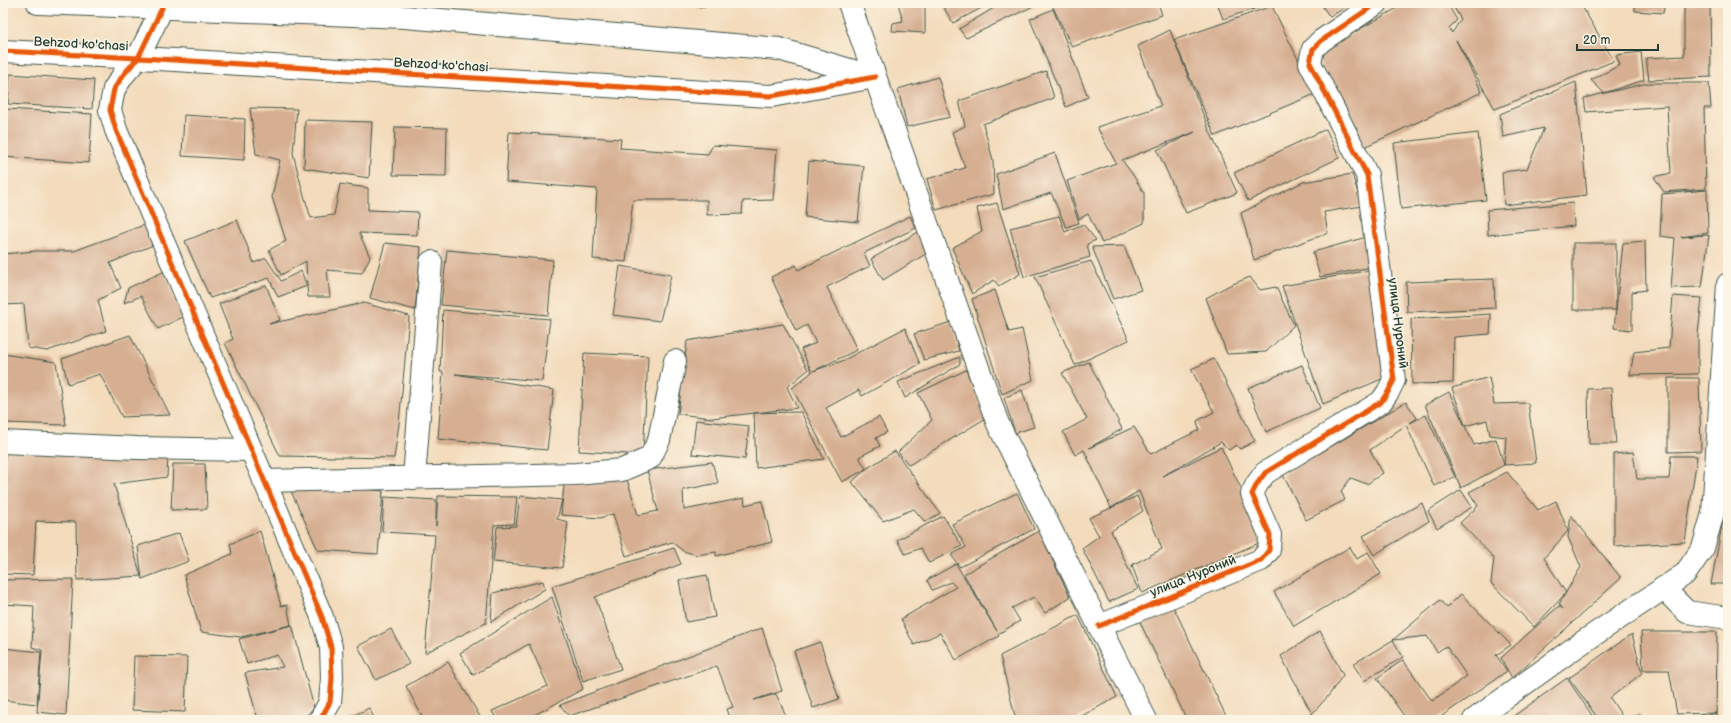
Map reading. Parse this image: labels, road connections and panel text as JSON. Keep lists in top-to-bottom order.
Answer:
{
  "streets": {
    "street": ["Behzod ko'chasi", "улица Нуроний"]
  },
  "scale_bar": "20 m"
}
